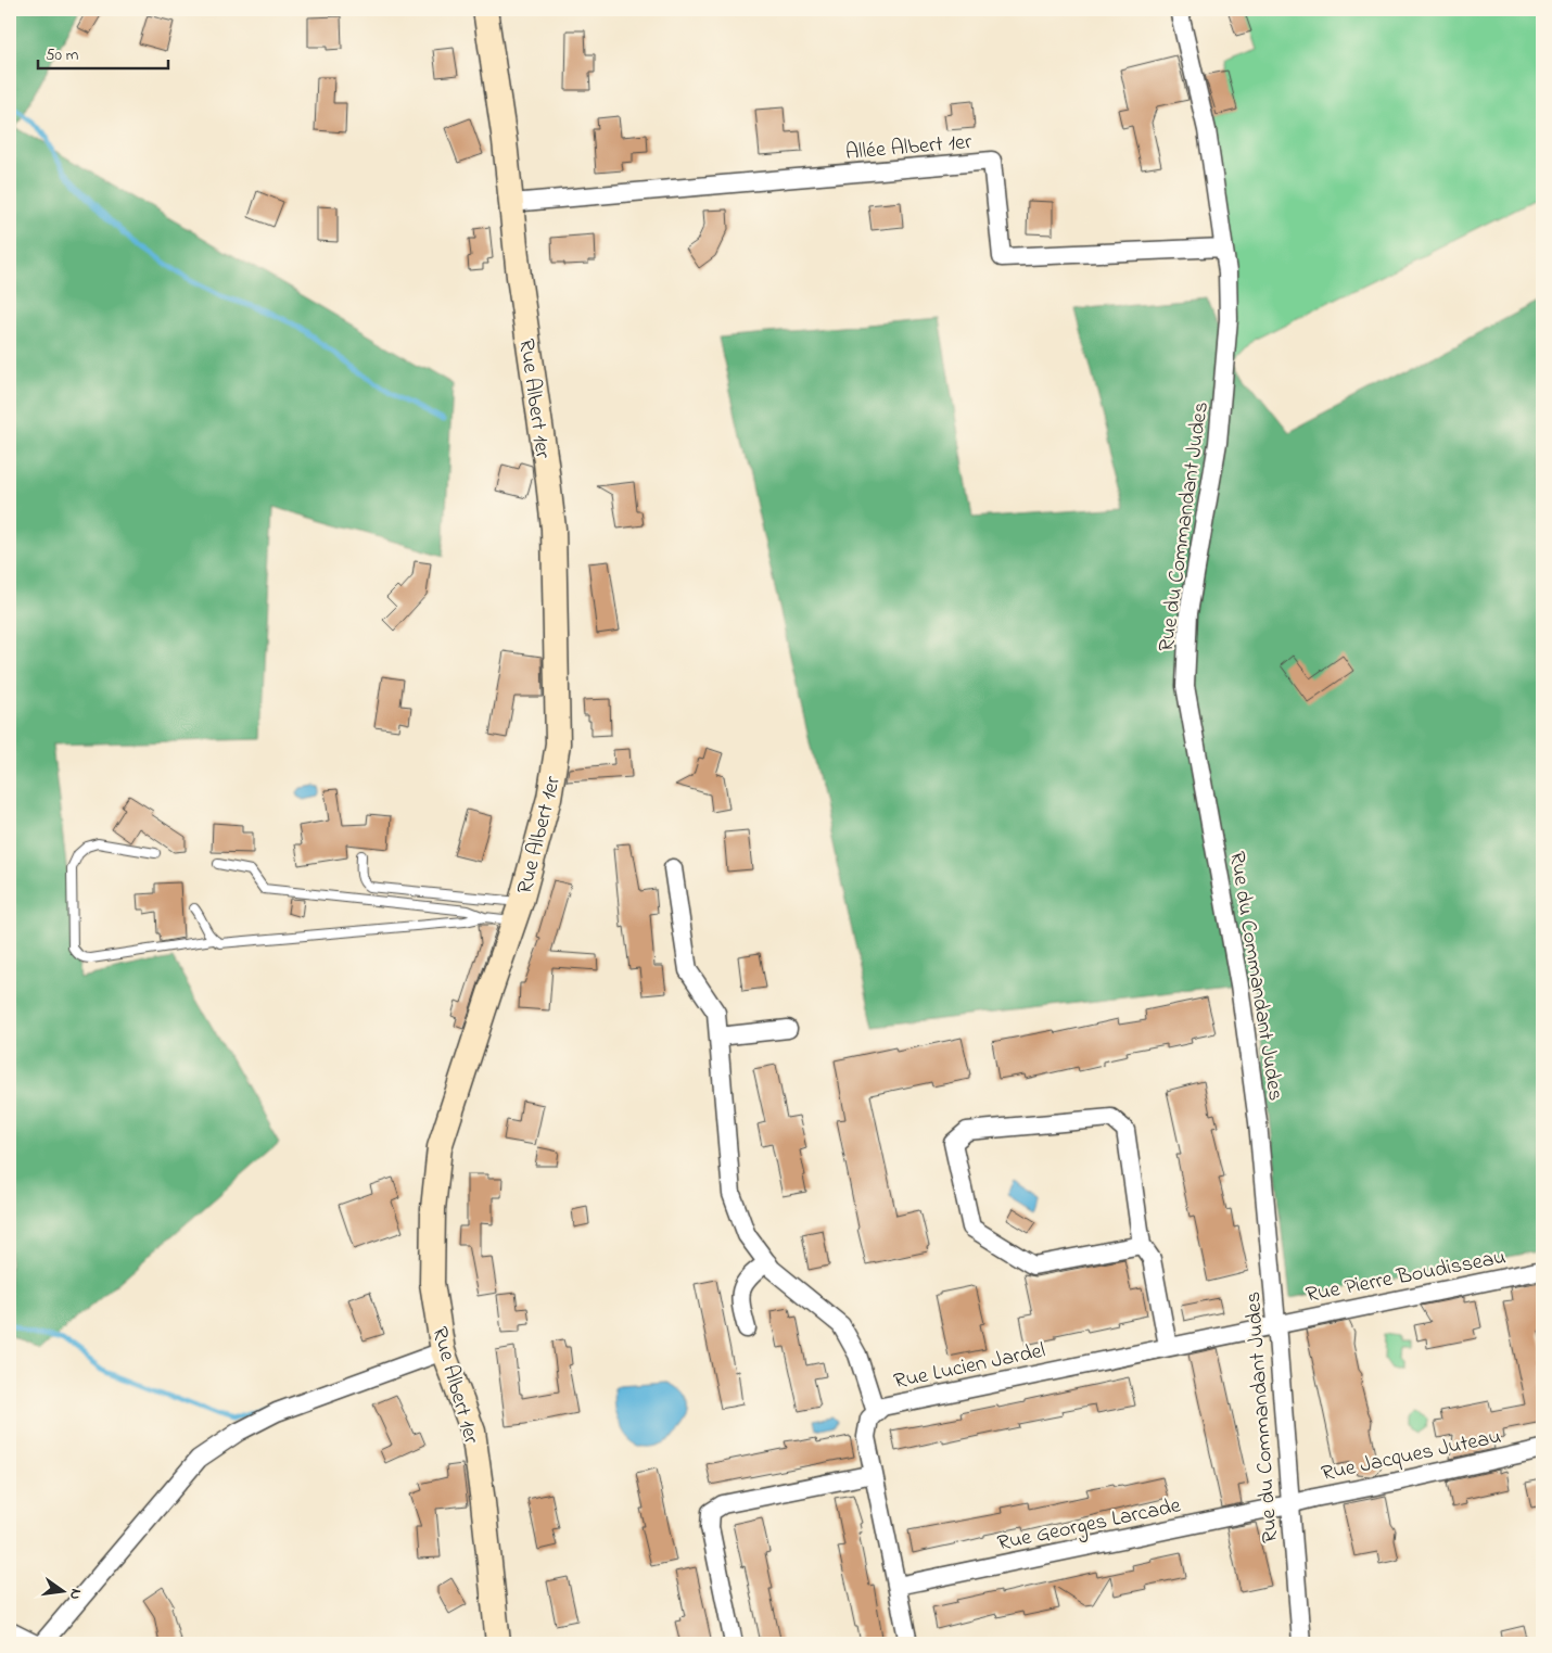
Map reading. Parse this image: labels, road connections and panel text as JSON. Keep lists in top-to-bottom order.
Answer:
{
  "streets": {
    "street": [
      "Allée Albert 1er",
      "Rue Albert 1er",
      "Rue du Commandant Judes",
      "Rue Pierre Boudisseau",
      "Rue Lucien Jardel",
      "Rue Jacques Juteau",
      "Rue Georges Larcade"
    ]
  },
  "crossings": [
    ["Allée Albert 1er", "Rue Albert 1er"],
    ["Allée Albert 1er", "Rue du Commandant Judes"],
    ["Rue du Commandant Judes", "Rue Pierre Boudisseau"],
    ["Rue du Commandant Judes", "Rue Lucien Jardel"],
    ["Rue du Commandant Judes", "Rue Jacques Juteau"],
    ["Rue du Commandant Judes", "Rue Georges Larcade"],
    ["Rue Pierre Boudisseau", "Rue Lucien Jardel"],
    ["Rue Lucien Jardel", "Rue Georges Larcade"],
    ["Rue Jacques Juteau", "Rue Georges Larcade"]
  ],
  "scale_bar": "50 m",
  "north": "right"
}
